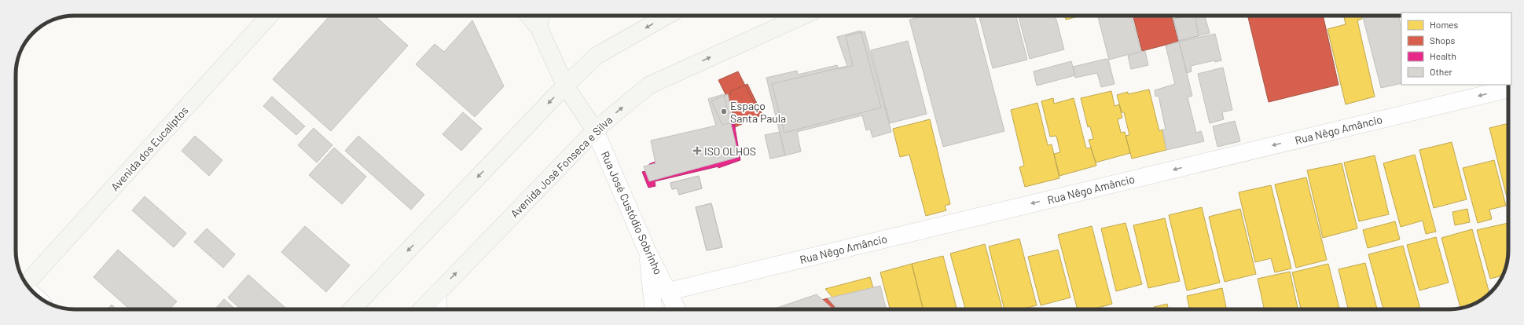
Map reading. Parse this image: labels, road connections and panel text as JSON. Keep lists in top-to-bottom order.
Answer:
{
  "streets": {
    "main road": ["Avenida dos Eucalíptos", "Avenida José Fonseca e Silva", "Rua José Custódio Sobrinho"],
    "street": ["Rua Nêgo Amâncio"]
  },
  "crossings": [
    ["Rua Nêgo Amâncio", "Rua José Custódio Sobrinho"],
    ["Avenida José Fonseca e Silva", "Rua José Custódio Sobrinho"]
  ],
  "one_way": ["Rua Nêgo Amâncio"],
  "places": {
    "other": ["Espaço Santa Paula"],
    "health": ["ISO OLHOS"]
  },
  "legend": [
    "Homes",
    "Shops",
    "Health",
    "Other"
  ]
}
